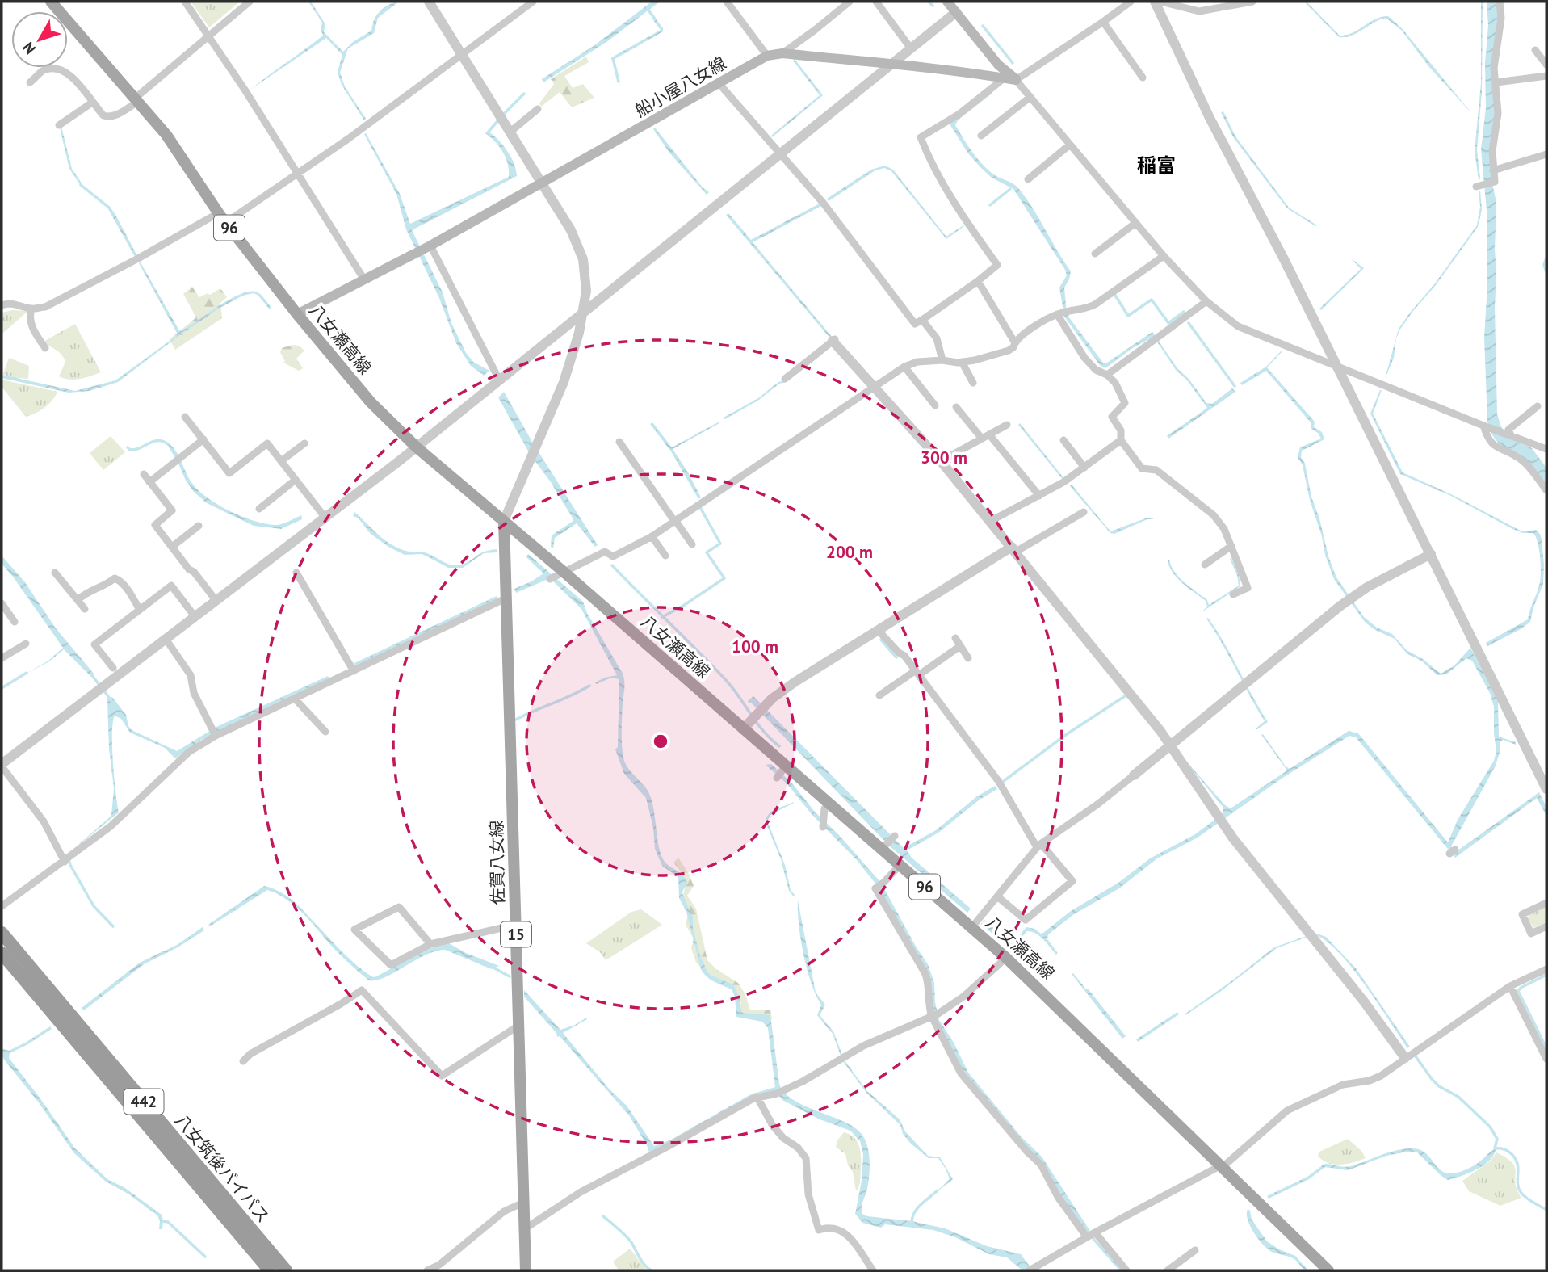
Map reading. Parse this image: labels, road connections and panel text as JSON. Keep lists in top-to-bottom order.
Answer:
{
  "streets": {
    "highway": ["442", "八女筑後バイパス"],
    "main road": [
      "船小屋八女線",
      "96",
      "八女瀬高線",
      "佐賀八女線",
      "15"
    ]
  },
  "crossings": [
    ["船小屋八女線", "八女瀬高線"],
    ["八女瀬高線", "佐賀八女線"]
  ],
  "districts": ["稲富"],
  "north": "bottom left",
  "rings": ["300 m", "200 m", "100 m"]
}
